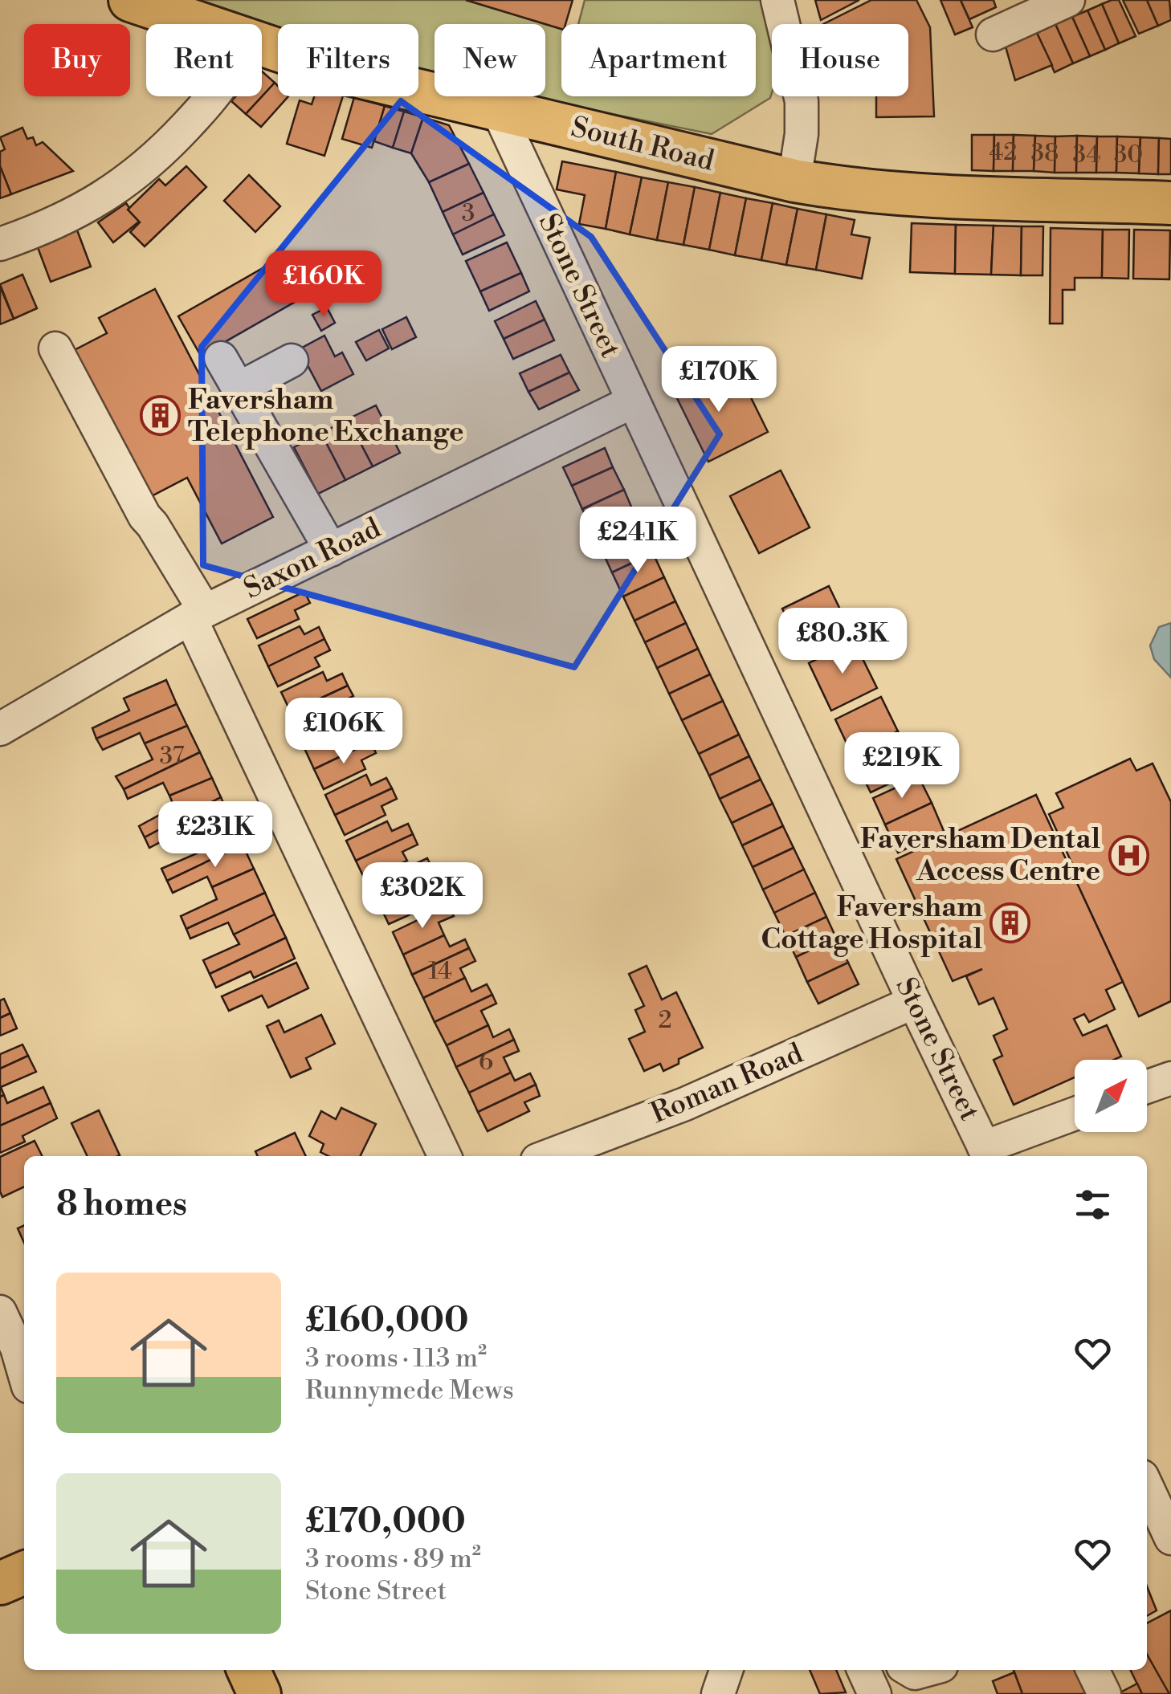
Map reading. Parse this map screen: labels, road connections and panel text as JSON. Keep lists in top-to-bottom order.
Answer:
{
  "streets": {
    "main road": ["South Road"],
    "street": ["Stone Street", "Saxon Road", "Roman Road"]
  },
  "crossings": [
    ["South Road", "Stone Street"],
    ["Stone Street", "Saxon Road"],
    ["Stone Street", "Roman Road"]
  ],
  "places": {
    "building": ["Faversham Telephone Exchange", "Faversham Cottage Hospital"],
    "hospital": ["Faversham Dental Access Centre"]
  },
  "house_numbers": [
    "42",
    "38",
    "34",
    "30",
    "3",
    "37",
    "14",
    "2",
    "6"
  ],
  "north": "top right",
  "page": {
    "chip": [
      "Buy",
      "Rent",
      "Filters",
      "New",
      "Apartment",
      "House"
    ],
    "price": [
      "£160K",
      "£170K",
      "£241K",
      "£80.3K",
      "£106K",
      "£219K",
      "£231K",
      "£302K"
    ],
    "heading": "8 homes",
    "list": [
      {
        "name": "£160,000",
        "note": "3 rooms · 113 m² · Runnymede Mews"
      },
      {
        "name": "£170,000",
        "note": "3 rooms · 89 m² · Stone Street"
      }
    ]
  }
}
